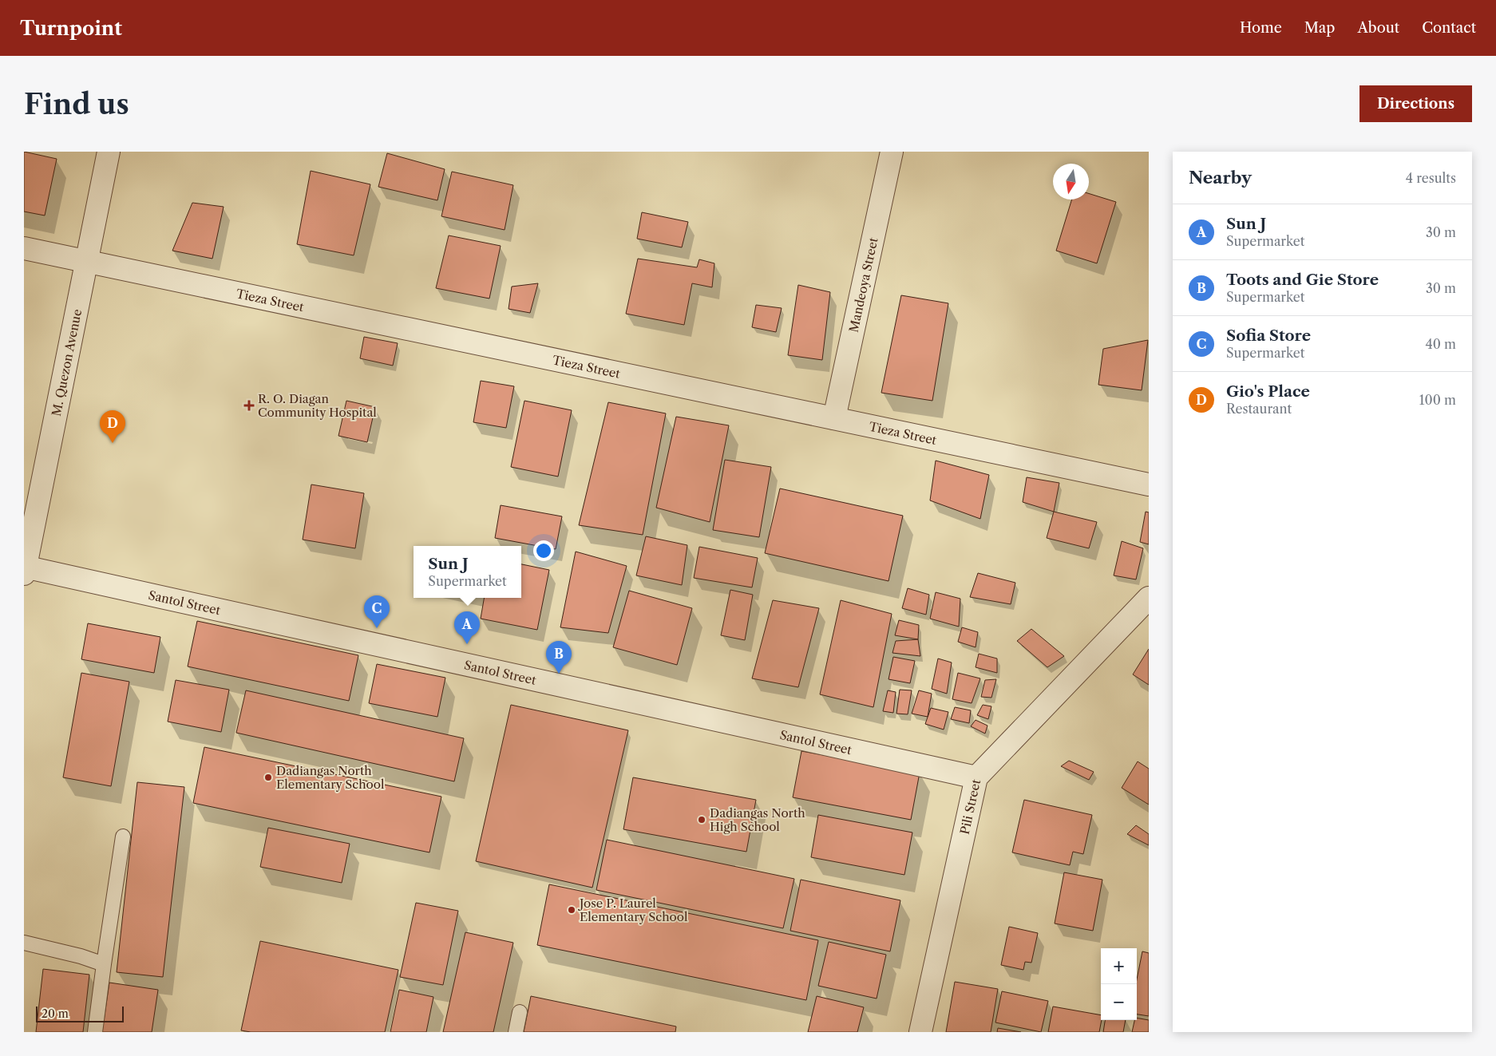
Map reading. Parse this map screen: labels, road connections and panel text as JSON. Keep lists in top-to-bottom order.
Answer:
{
  "streets": {
    "street": [
      "Mandeoya Street",
      "Tieza Street",
      "M. Quezon Avenue",
      "Santol Street",
      "Pili Street"
    ]
  },
  "crossings": [
    ["Mandeoya Street", "Tieza Street"],
    ["Tieza Street", "M. Quezon Avenue"],
    ["M. Quezon Avenue", "Santol Street"],
    ["Santol Street", "Pili Street"]
  ],
  "places": {
    "health": ["R. O. Diagan Community Hospital"],
    "other": ["Dadiangas North Elementary School", "Dadiangas North High School", "Jose P. Laurel Elementary School"]
  },
  "scale_bar": "20 m",
  "north": "bottom",
  "page": {
    "header": "Turnpoint",
    "nav": [
      "Home",
      "Map",
      "About",
      "Contact"
    ],
    "buttons": "Directions",
    "title": "Find us",
    "heading": ["Nearby", "4 results"],
    "list": [
      {
        "mark": "A",
        "name": "Sun J",
        "note": "Supermarket",
        "value": "30 m"
      },
      {
        "mark": "B",
        "name": "Toots and Gie Store",
        "note": "Supermarket",
        "value": "30 m"
      },
      {
        "mark": "C",
        "name": "Sofia Store",
        "note": "Supermarket",
        "value": "40 m"
      },
      {
        "mark": "D",
        "name": "Gio's Place",
        "note": "Restaurant",
        "value": "100 m"
      }
    ],
    "pins": [
      "D",
      "C",
      "A",
      "B"
    ],
    "popup": ["Sun J", "Supermarket"],
    "map_buttons": ["+", "−"],
    "scale": "20 m"
  }
}
